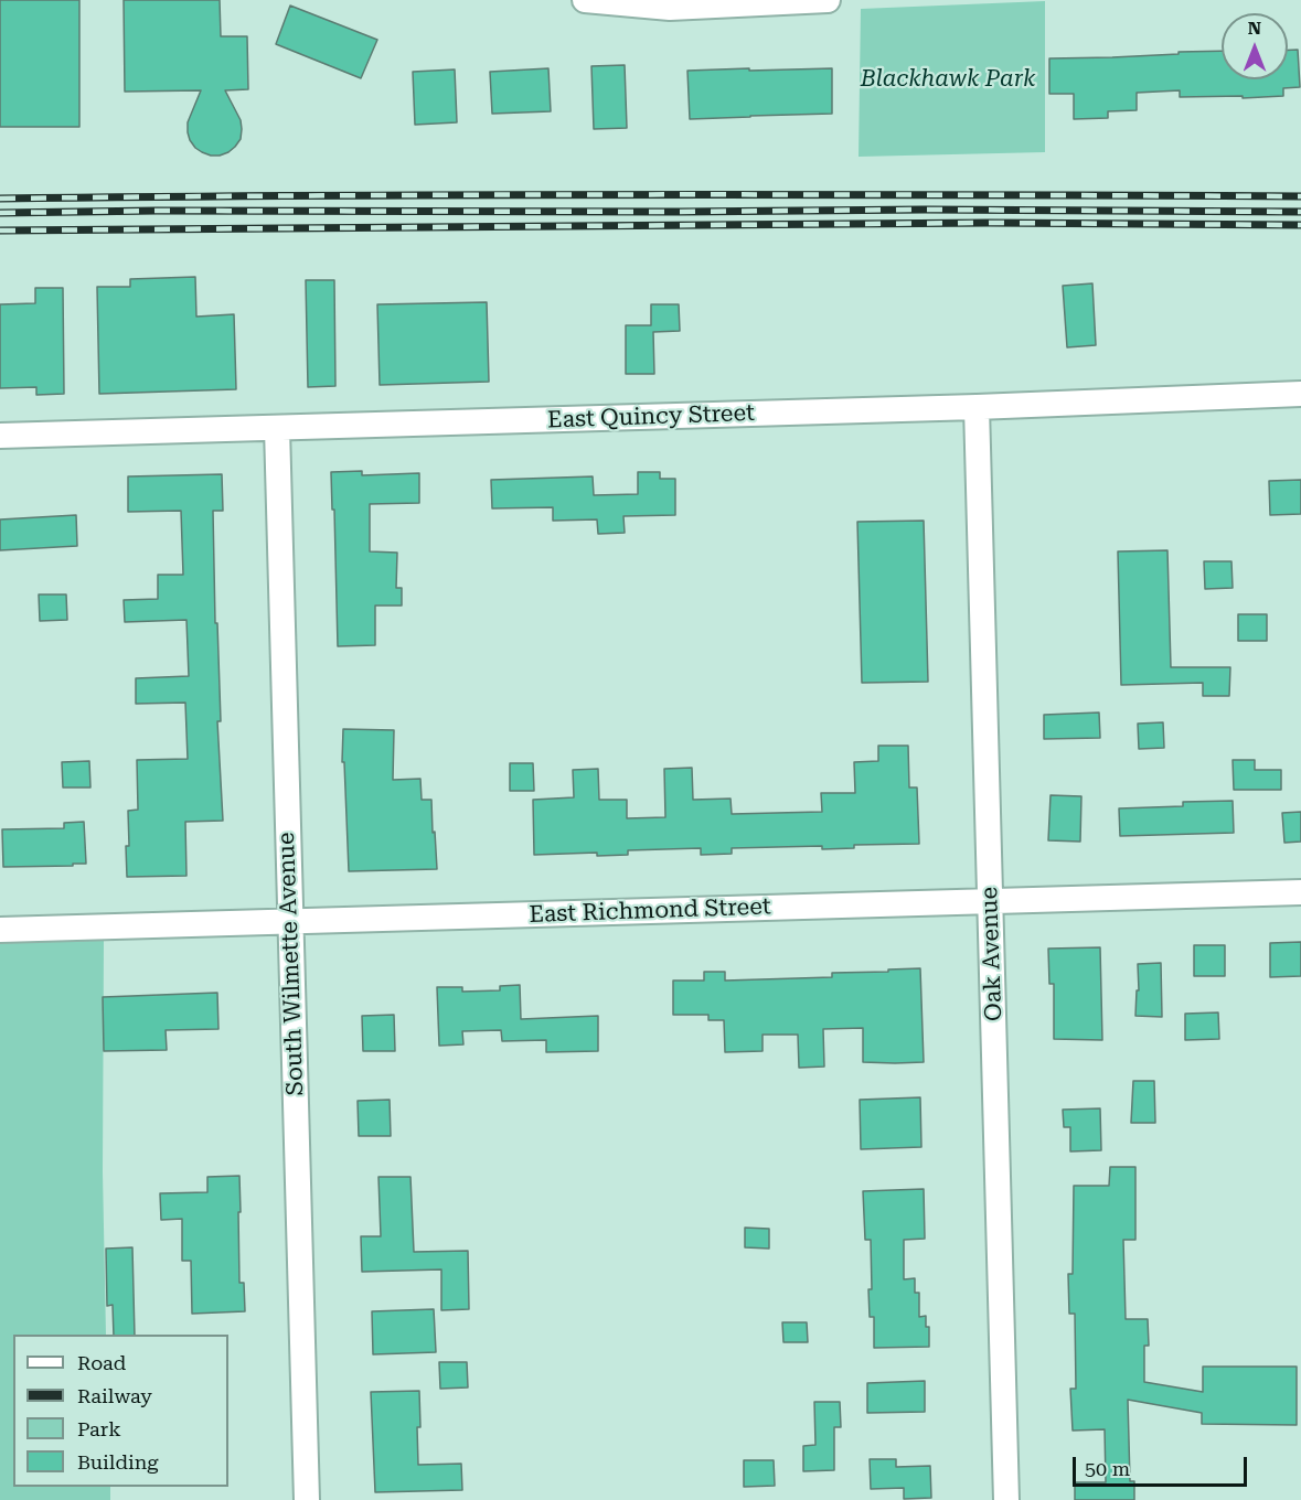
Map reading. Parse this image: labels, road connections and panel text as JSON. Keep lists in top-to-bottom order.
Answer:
{
  "streets": {
    "street": [
      "East Quincy Street",
      "East Richmond Street",
      "Oak Avenue",
      "South Wilmette Avenue"
    ]
  },
  "crossings": [
    ["East Quincy Street", "Oak Avenue"],
    ["East Quincy Street", "South Wilmette Avenue"],
    ["East Richmond Street", "Oak Avenue"],
    ["East Richmond Street", "South Wilmette Avenue"]
  ],
  "parks": ["Blackhawk Park"],
  "legend": [
    "Road",
    "Railway",
    "Park",
    "Building"
  ],
  "scale_bar": "50 m",
  "north": "top"
}
